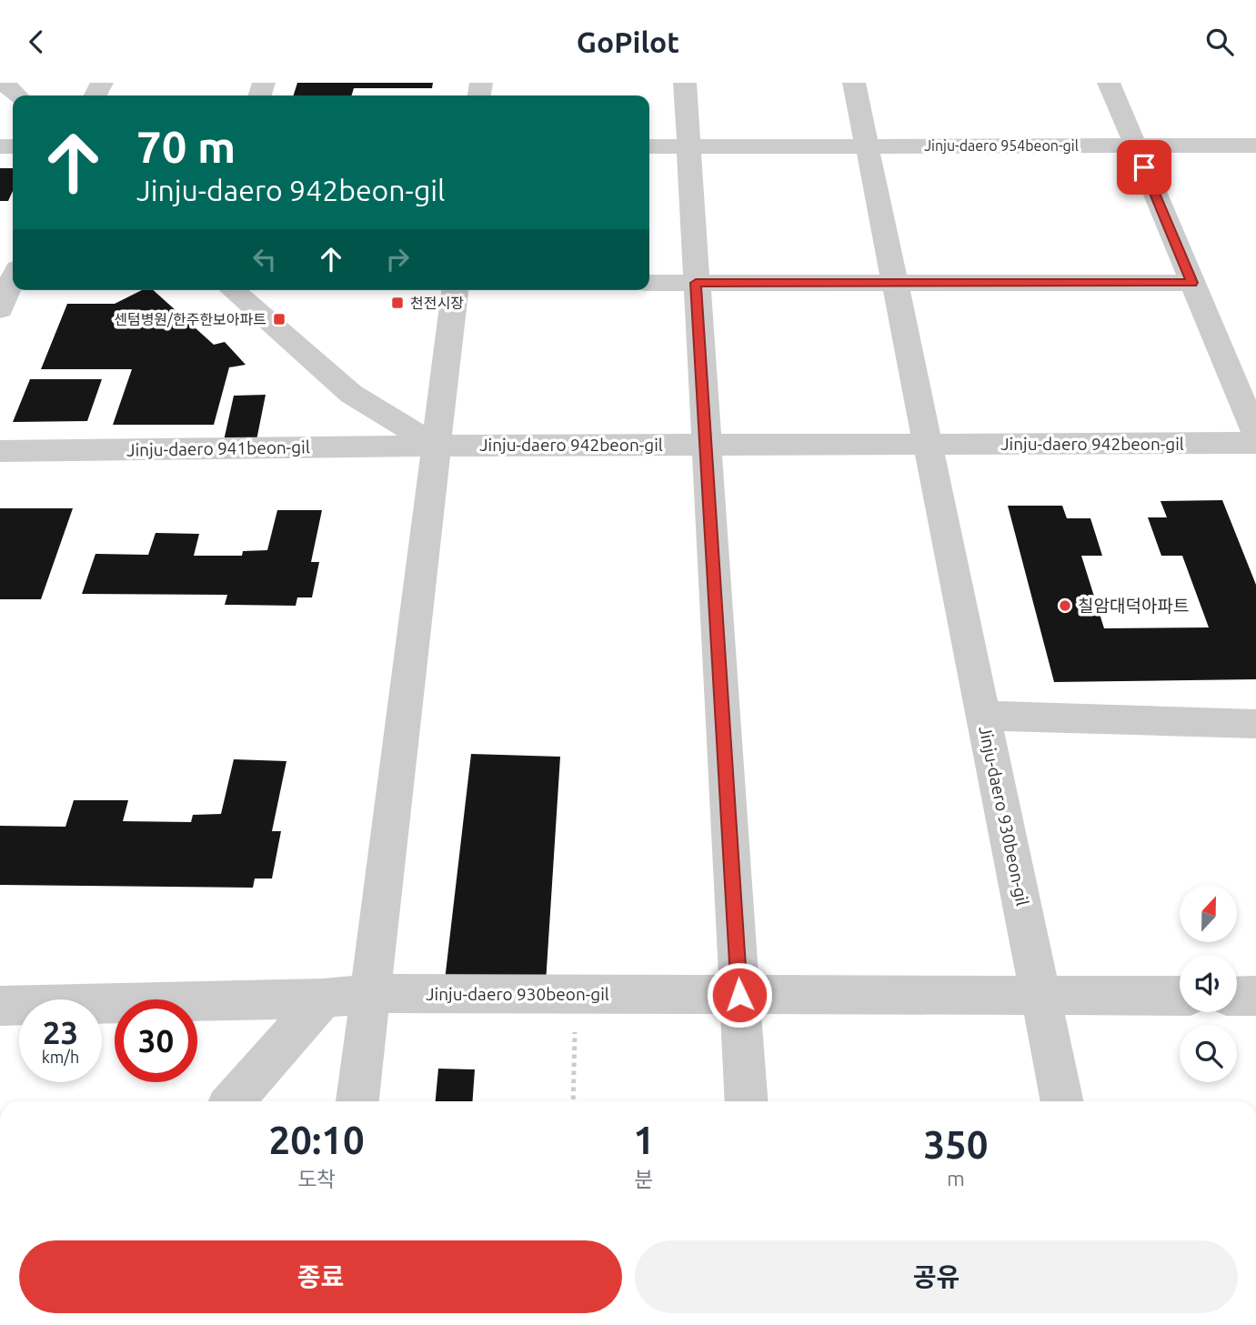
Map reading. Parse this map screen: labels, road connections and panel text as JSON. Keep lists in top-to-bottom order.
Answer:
{
  "streets": {
    "street": [
      "Jinju-daero 954beon-gil",
      "Jinju-daero 942beon-gil",
      "Jinju-daero 941beon-gil",
      "Jinju-daero 930beon-gil"
    ]
  },
  "crossings": [
    ["Jinju-daero 942beon-gil", "Jinju-daero 941beon-gil"]
  ],
  "places": {
    "transit": ["천전시장", "센텀병원/한주한보아파트"],
    "other": ["칠암대덕아파트"]
  },
  "north": "top",
  "page": {
    "header": "GoPilot",
    "turn": ["70 m", "Jinju-daero 942beon-gil"],
    "speed": "23 km/h",
    "limit": "30",
    "eta": [
      "20:10",
      "도착",
      "1",
      "분",
      "350",
      "m"
    ],
    "buttons": ["종료", "공유"]
  }
}
